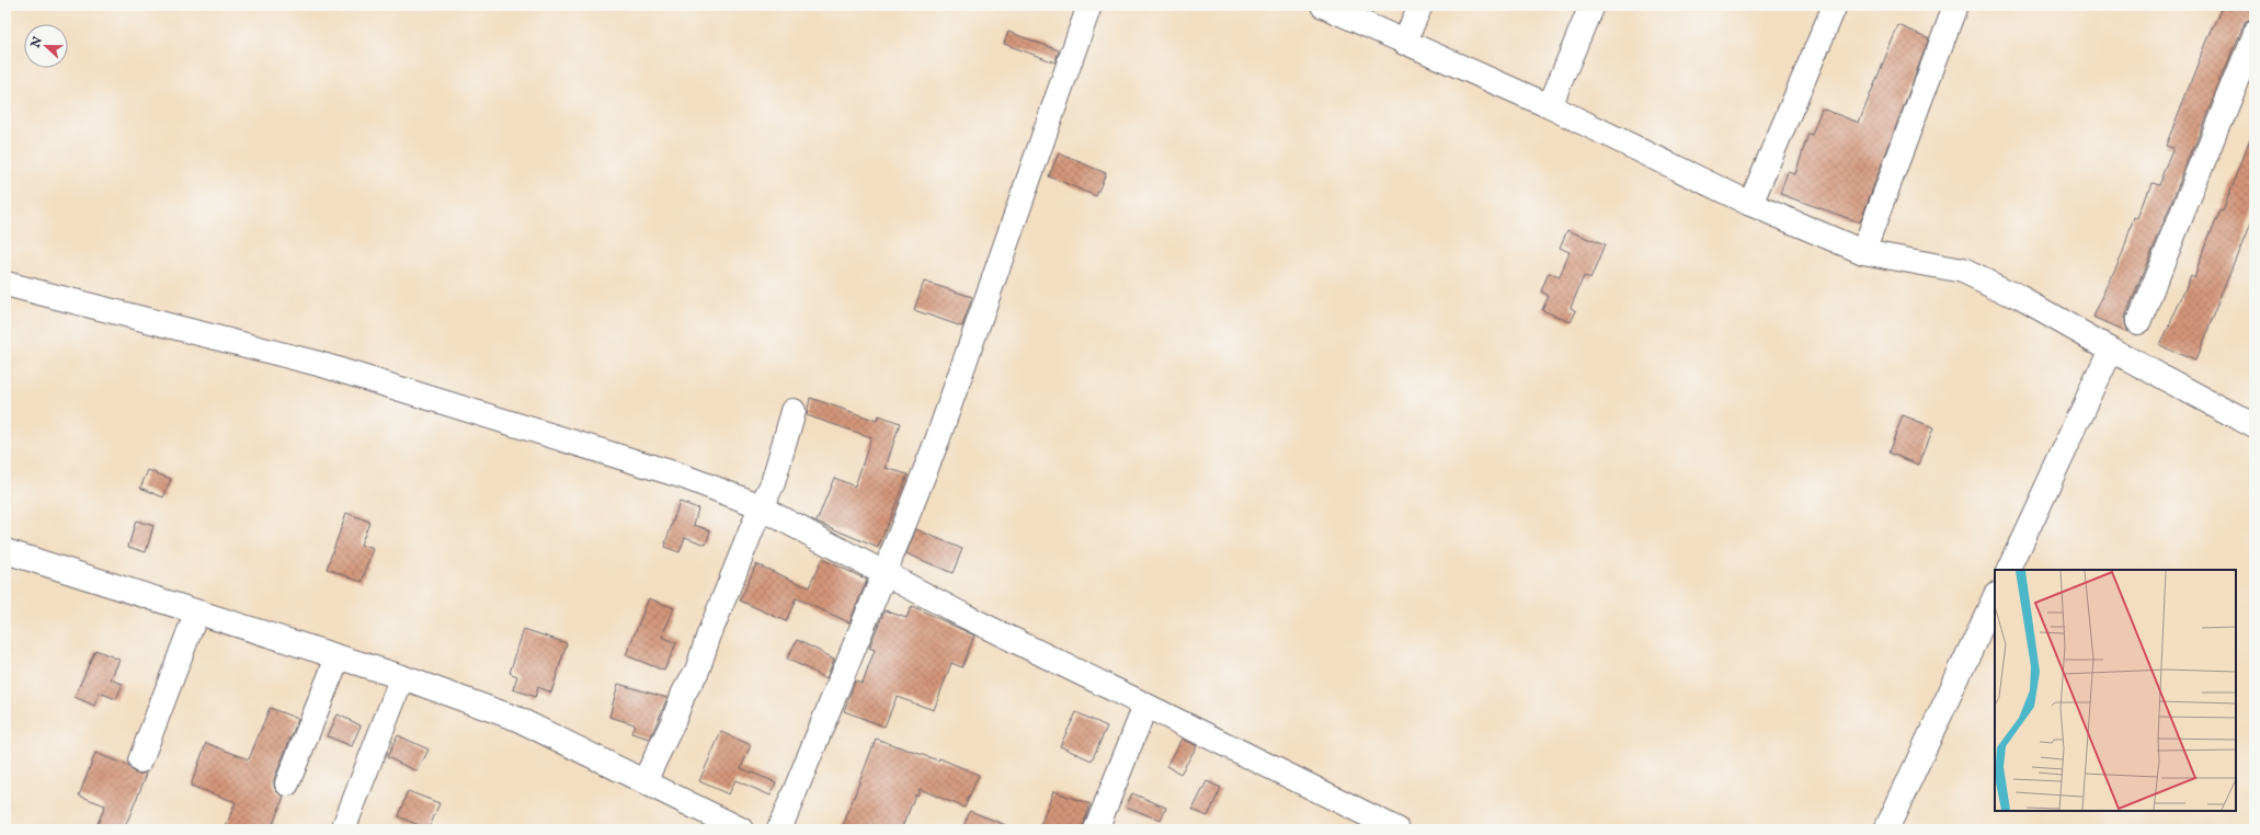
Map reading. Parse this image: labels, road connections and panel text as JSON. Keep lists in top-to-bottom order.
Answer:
{
  "north": "left"
}
